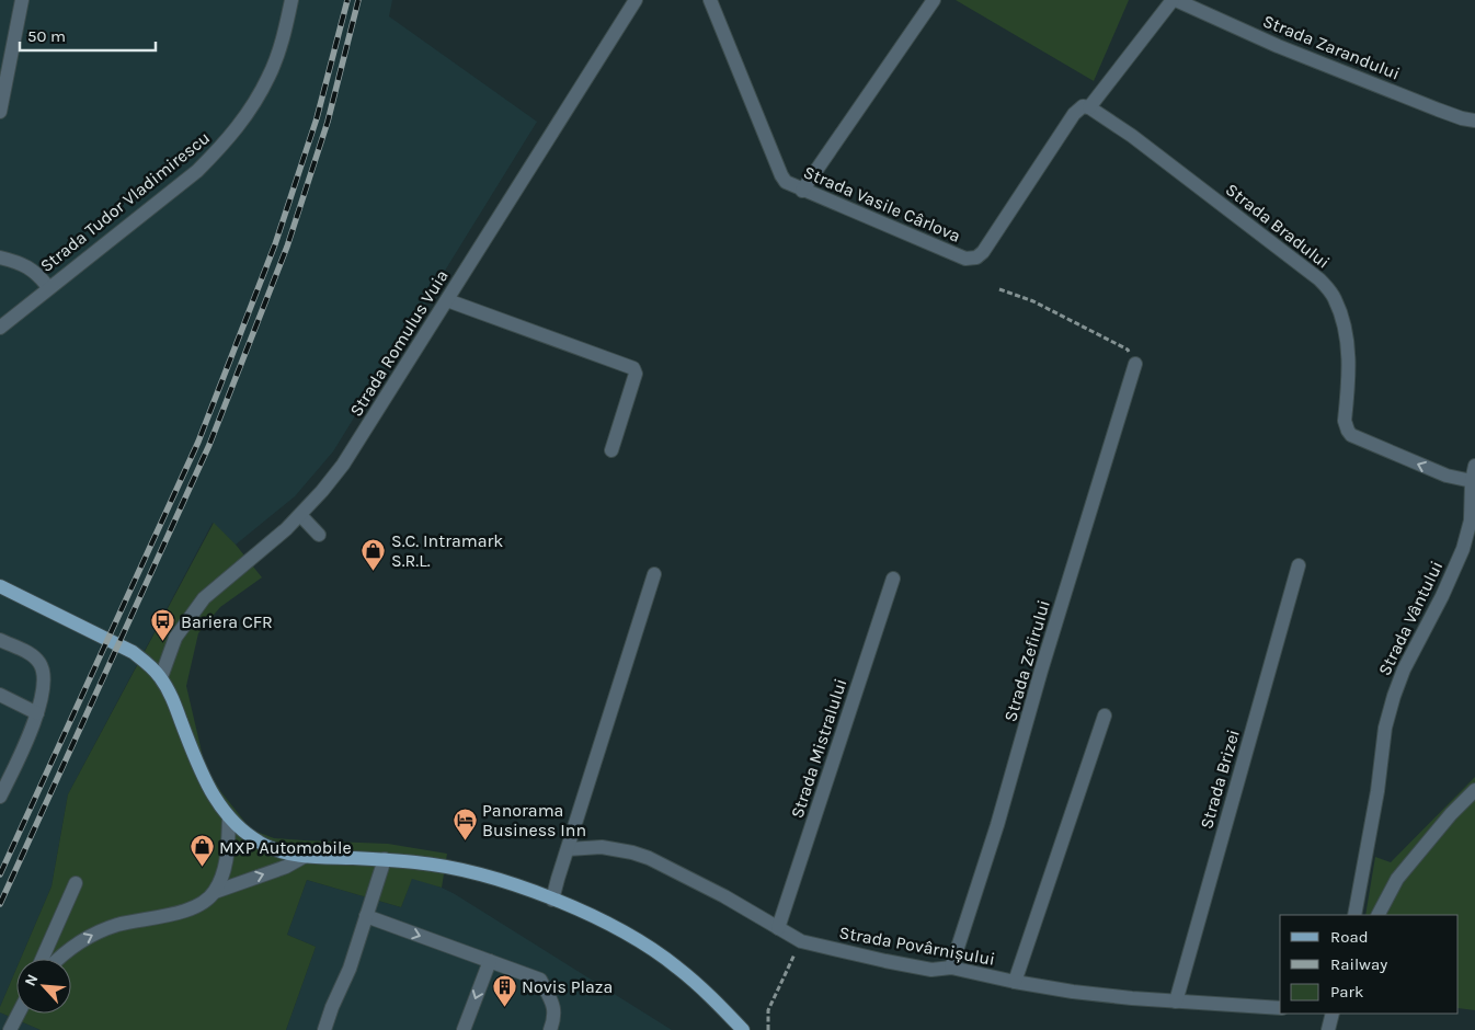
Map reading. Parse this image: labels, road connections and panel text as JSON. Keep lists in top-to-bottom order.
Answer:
{
  "streets": {
    "street": [
      "Strada Zarandului",
      "Strada Tudor Vladimirescu",
      "Strada Vasile Cârlova",
      "Strada Bradului",
      "Strada Romulus Vuia",
      "Strada Vântului",
      "Strada Zefirului",
      "Strada Mistralului",
      "Strada Brizei",
      "Strada Povârnișului"
    ]
  },
  "crossings": [
    ["Strada Zarandului", "Strada Vasile Cârlova"],
    ["Strada Zarandului", "Strada Bradului"],
    ["Strada Bradului", "Strada Vântului"],
    ["Strada Zefirului", "Strada Povârnișului"],
    ["Strada Mistralului", "Strada Povârnișului"],
    ["Strada Brizei", "Strada Povârnișului"]
  ],
  "one_way": ["Strada Bradului"],
  "places": {
    "shop": ["S.C. Intramark S.R.L.", "MXP Automobile"],
    "bus stop": ["Bariera CFR"],
    "hotel": ["Panorama Business Inn"],
    "building": ["Novis Plaza"]
  },
  "legend": ["Road", "Railway", "Park"],
  "scale_bar": "50 m",
  "north": "top left"
}
